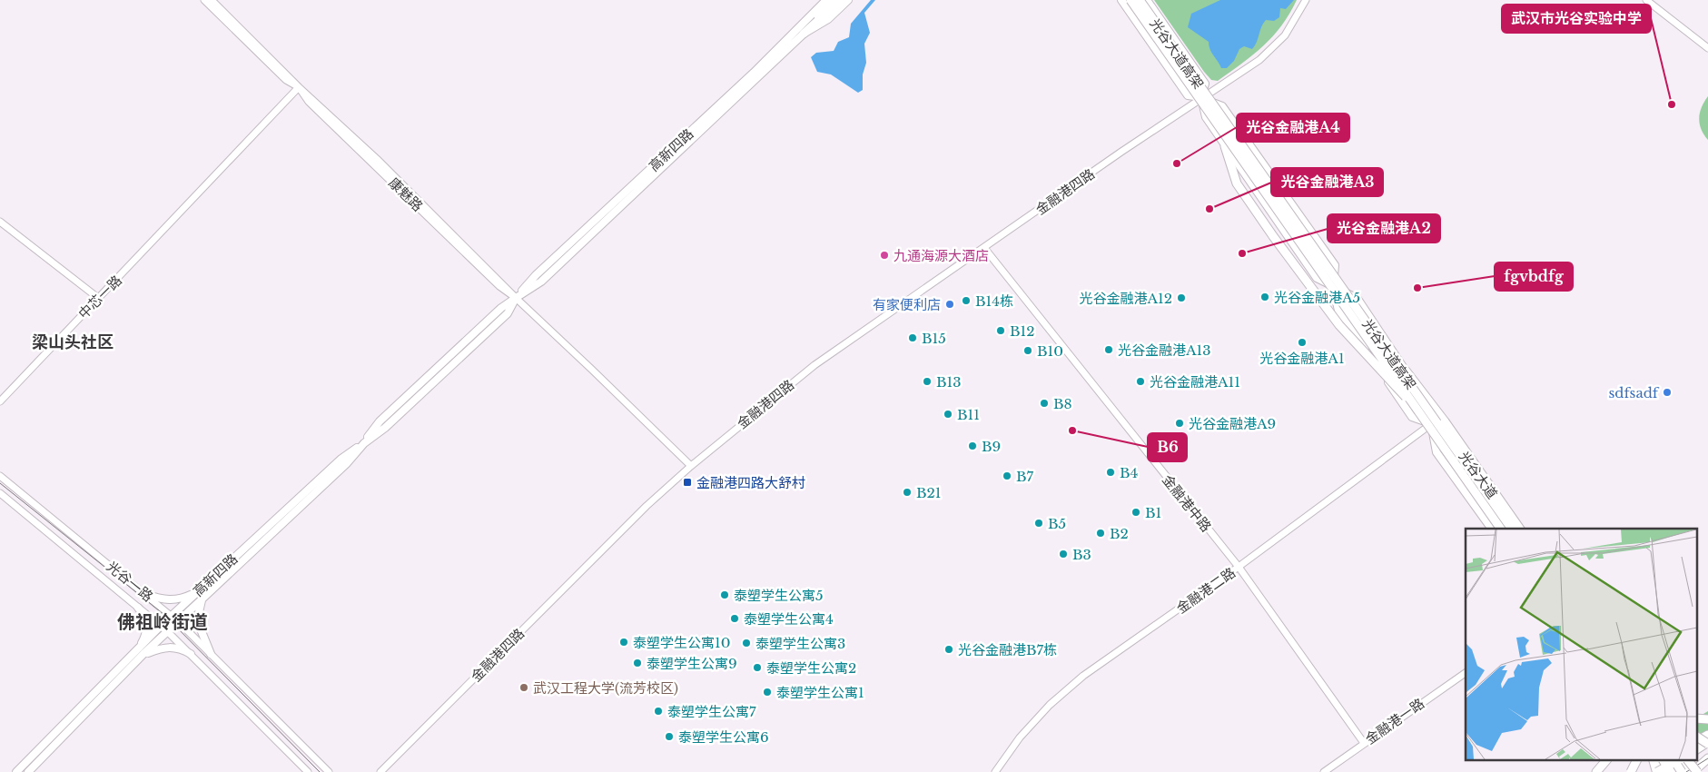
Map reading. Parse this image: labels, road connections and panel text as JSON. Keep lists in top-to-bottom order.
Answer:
{
  "streets": {
    "highway": ["光谷大道高架"],
    "main road": ["高新四路", "光谷大道"],
    "street": [
      "金融港四路",
      "康魅路",
      "中芯一路",
      "金融港中路",
      "光谷一路",
      "金融港二路",
      "金融港一路"
    ]
  },
  "crossings": [
    ["高新四路", "康魅路"],
    ["高新四路", "光谷一路"],
    ["金融港四路", "康魅路"],
    ["金融港四路", "光谷大道"],
    ["金融港四路", "金融港中路"],
    ["康魅路", "中芯一路"],
    ["光谷大道", "金融港二路"],
    ["金融港中路", "金融港二路"],
    ["金融港中路", "金融港一路"]
  ],
  "districts": ["梁山头社区", "佛祖岭街道"],
  "places": {
    "other": [
      "武汉市光谷实验中学",
      "光谷金融港A4",
      "光谷金融港A3",
      "光谷金融港A2",
      "九通海源大酒店",
      "fgvbdfg",
      "光谷金融港A5",
      "光谷金融港A12",
      "B14栋",
      "有家便利店",
      "B12",
      "B15",
      "光谷金融港A1",
      "光谷金融港A13",
      "B10",
      "B13",
      "光谷金融港A11",
      "sdfsadf",
      "B8",
      "B11",
      "光谷金融港A9",
      "B6",
      "B9",
      "B4",
      "B7",
      "B21",
      "B1",
      "B5",
      "B2",
      "B3",
      "泰塑学生公寓5",
      "泰塑学生公寓4",
      "泰塑学生公寓10",
      "泰塑学生公寓3",
      "光谷金融港B7栋",
      "泰塑学生公寓9",
      "泰塑学生公寓2",
      "武汉工程大学(流芳校区)",
      "泰塑学生公寓1",
      "泰塑学生公寓7",
      "泰塑学生公寓6"
    ],
    "transit": ["金融港四路大舒村"]
  }
}
